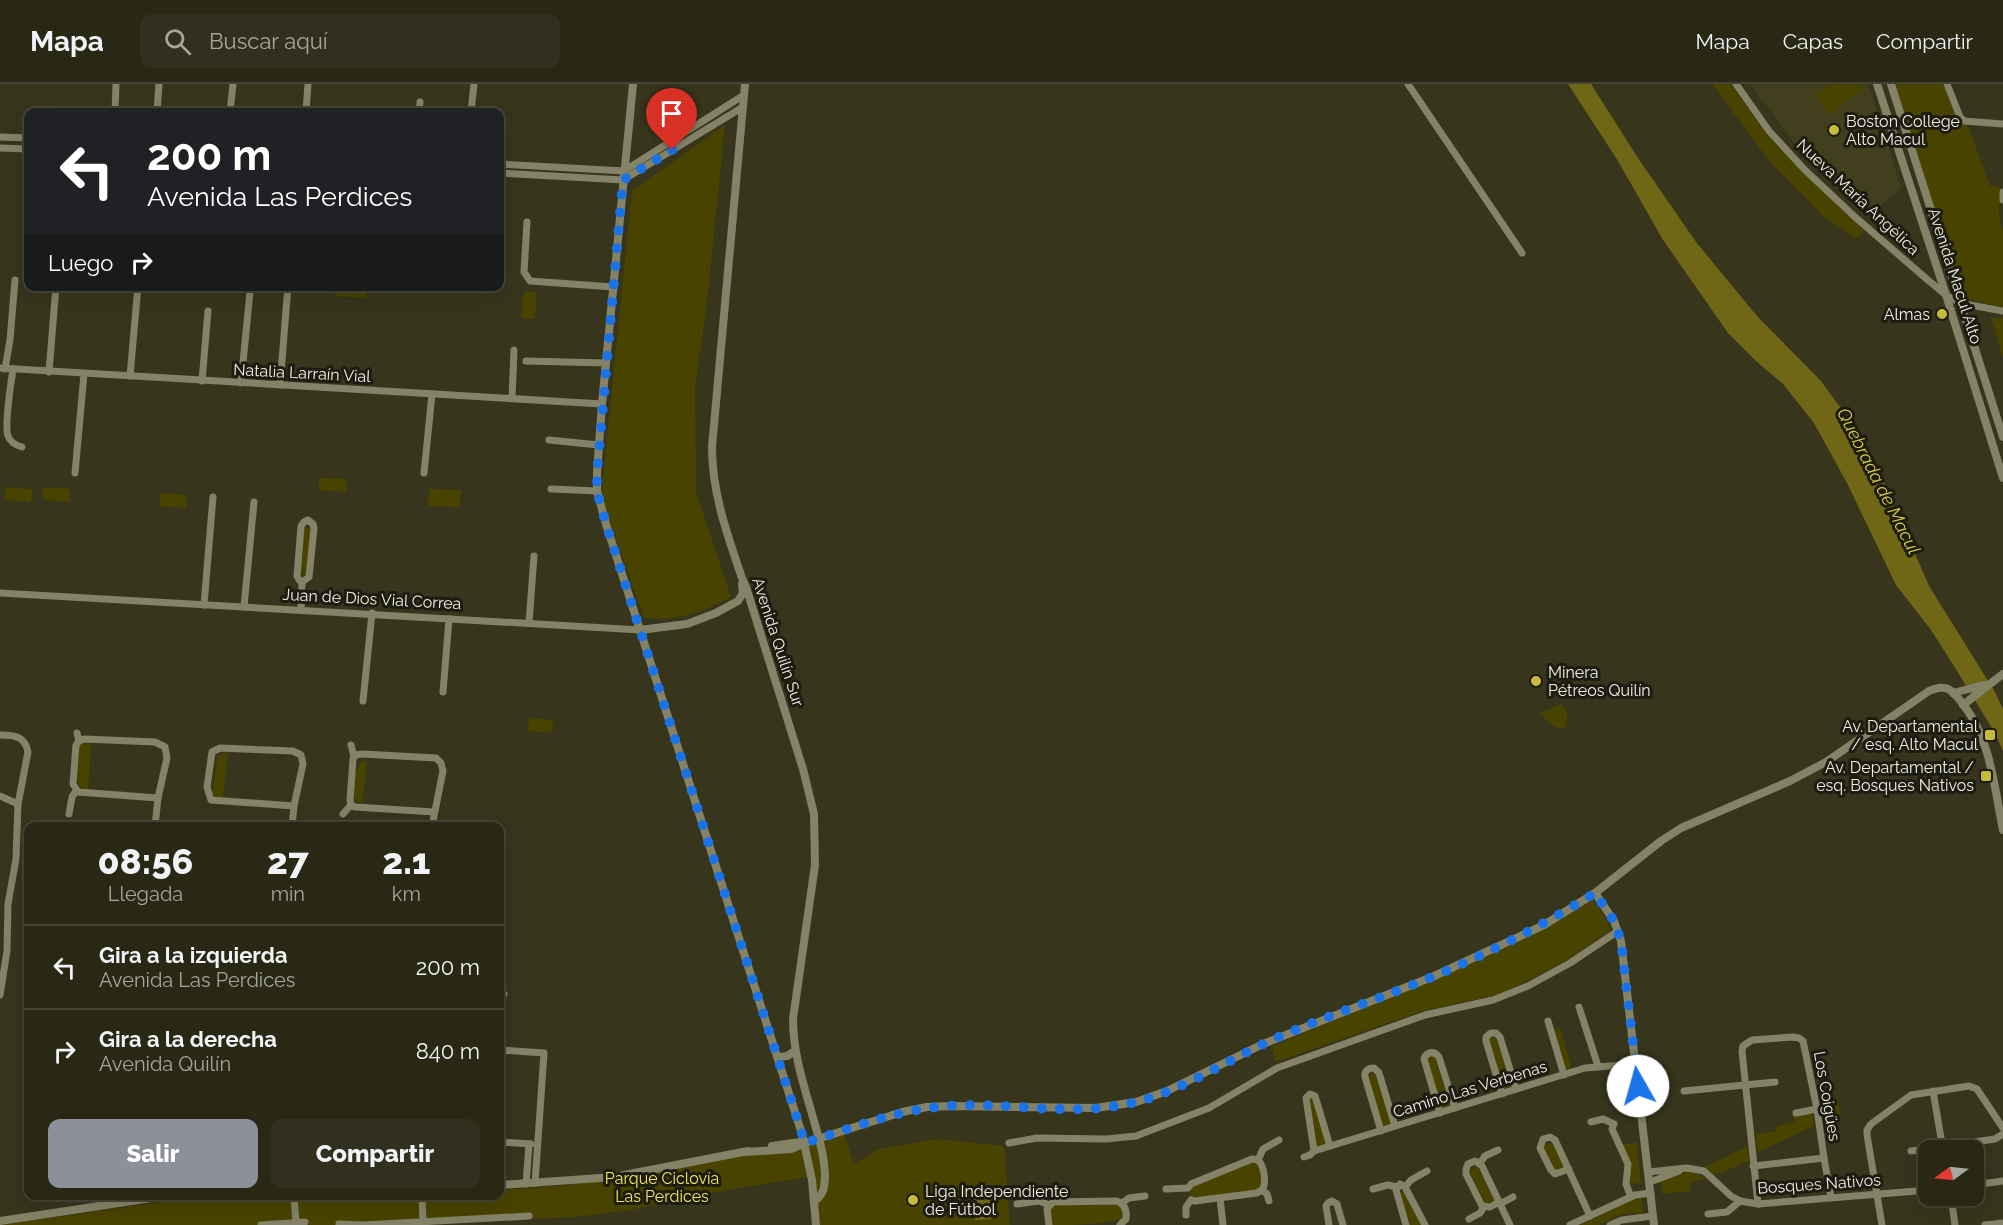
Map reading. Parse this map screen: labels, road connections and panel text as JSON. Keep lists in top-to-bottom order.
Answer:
{
  "streets": {
    "street": [
      "Nueva María Angélica",
      "Avenida Macul Alto",
      "Natalia Larraín Vial",
      "Juan de Dios Vial Correa",
      "Avenida Quilín Sur",
      "Camino Las Verbenas",
      "Los Coigües",
      "Bosques Nativos"
    ]
  },
  "crossings": [
    ["Nueva María Angélica", "Avenida Macul Alto"],
    ["Los Coigües", "Bosques Nativos"]
  ],
  "water": ["Quebrada de Macul"],
  "parks": ["Parque Ciclovía Las Perdices"],
  "places": {
    "other": [
      "Boston College Alto Macul",
      "Almas",
      "Minera Pétreos Quilín",
      "Liga Independiente de Fútbol"
    ],
    "transit": ["Av. Departamental / esq. Alto Macul", "Av. Departamental / esq. Bosques Nativos"]
  },
  "north": "left",
  "page": {
    "header": "Mapa",
    "search": "Buscar aquí",
    "nav": ["Mapa", "Capas", "Compartir"],
    "turn": ["200 m", "Avenida Las Perdices"],
    "then": "Luego",
    "eta": [
      "08:56",
      "Llegada",
      "27",
      "min",
      "2.1",
      "km"
    ],
    "list": [
      {
        "name": "Gira a la izquierda",
        "note": "Avenida Las Perdices",
        "value": "200 m"
      },
      {
        "name": "Gira a la derecha",
        "note": "Avenida Quilín",
        "value": "840 m"
      }
    ],
    "buttons": ["Salir", "Compartir"]
  }
}
